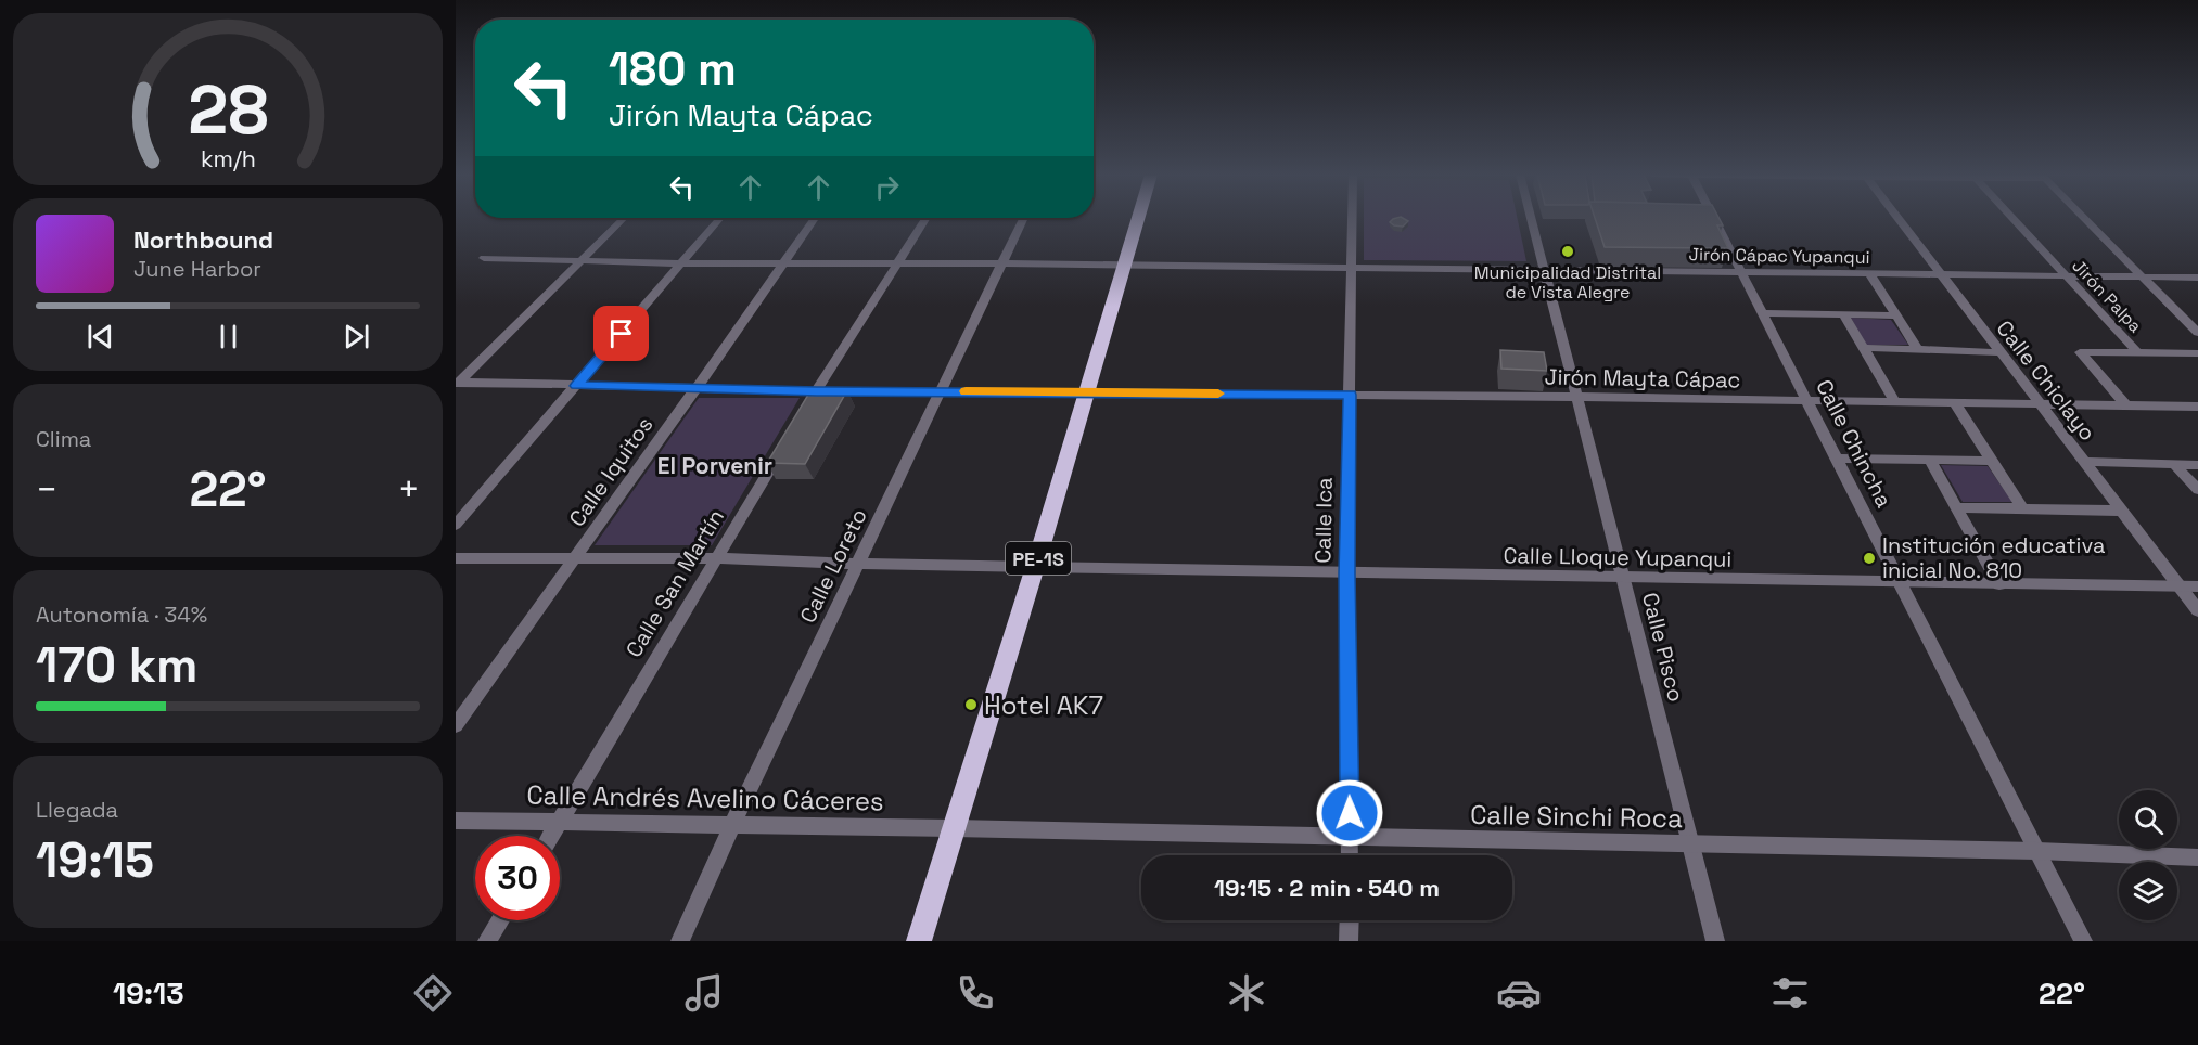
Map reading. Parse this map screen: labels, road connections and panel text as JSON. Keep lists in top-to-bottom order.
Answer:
{
  "streets": {
    "highway": ["PE-1S"],
    "street": [
      "Jirón Cápac Yupanqui",
      "Jirón Palpa",
      "Jirón Mayta Cápac",
      "Calle Chiclayo",
      "Calle Chincha",
      "Calle Iquitos",
      "Calle Ica",
      "Calle Lloque Yupanqui",
      "Calle Loreto",
      "Calle San Martín",
      "Calle Pisco",
      "Calle Andrés Avelino Cáceres",
      "Calle Sinchi Roca"
    ]
  },
  "crossings": [
    ["Jirón Cápac Yupanqui", "Jirón Palpa"],
    ["Jirón Cápac Yupanqui", "Calle Chiclayo"],
    ["Jirón Cápac Yupanqui", "Calle Chincha"],
    ["Jirón Cápac Yupanqui", "Calle Iquitos"],
    ["Jirón Cápac Yupanqui", "Calle Ica"],
    ["Jirón Cápac Yupanqui", "PE-1S"],
    ["Jirón Cápac Yupanqui", "Calle Loreto"],
    ["Jirón Cápac Yupanqui", "Calle Pisco"],
    ["Jirón Mayta Cápac", "Calle Chiclayo"],
    ["Jirón Mayta Cápac", "Calle Chincha"],
    ["Jirón Mayta Cápac", "Calle Iquitos"],
    ["Jirón Mayta Cápac", "Calle Ica"],
    ["Jirón Mayta Cápac", "PE-1S"],
    ["Jirón Mayta Cápac", "Calle Loreto"],
    ["Jirón Mayta Cápac", "Calle Pisco"],
    ["Calle Chiclayo", "Calle Lloque Yupanqui"],
    ["Calle Chincha", "Calle Lloque Yupanqui"],
    ["Calle Chincha", "Calle Sinchi Roca"],
    ["Calle Iquitos", "Calle Lloque Yupanqui"],
    ["Calle Ica", "Calle Lloque Yupanqui"],
    ["Calle Ica", "Calle Sinchi Roca"],
    ["Calle Lloque Yupanqui", "PE-1S"],
    ["Calle Lloque Yupanqui", "Calle Loreto"],
    ["Calle Lloque Yupanqui", "Calle San Martín"],
    ["Calle Lloque Yupanqui", "Calle Pisco"],
    ["PE-1S", "Calle Andrés Avelino Cáceres"],
    ["PE-1S", "Calle Sinchi Roca"],
    ["Calle Loreto", "Calle Andrés Avelino Cáceres"],
    ["Calle San Martín", "Calle Andrés Avelino Cáceres"],
    ["Calle Pisco", "Calle Sinchi Roca"],
    ["Calle Andrés Avelino Cáceres", "Calle Sinchi Roca"]
  ],
  "districts": ["El Porvenir"],
  "places": ["Municipalidad Distrital de Vista Alegre", "Institución educativa inicial No. 810", "Hotel AK7"],
  "page": {
    "turn": ["180 m", "Jirón Mayta Cápac"],
    "song": ["Northbound", "June Harbor"],
    "tile": [
      "Clima",
      ["Autonomía · 34%", "170 km"],
      ["Llegada", "19:15"]
    ],
    "heat": ["−", "22°", "+"],
    "limit": "30",
    "trip": "19:15 · 2 min · 540 m",
    "tabs": ["19:13", "22°"],
    "gauge": ["28", "km/h"]
  }
}
